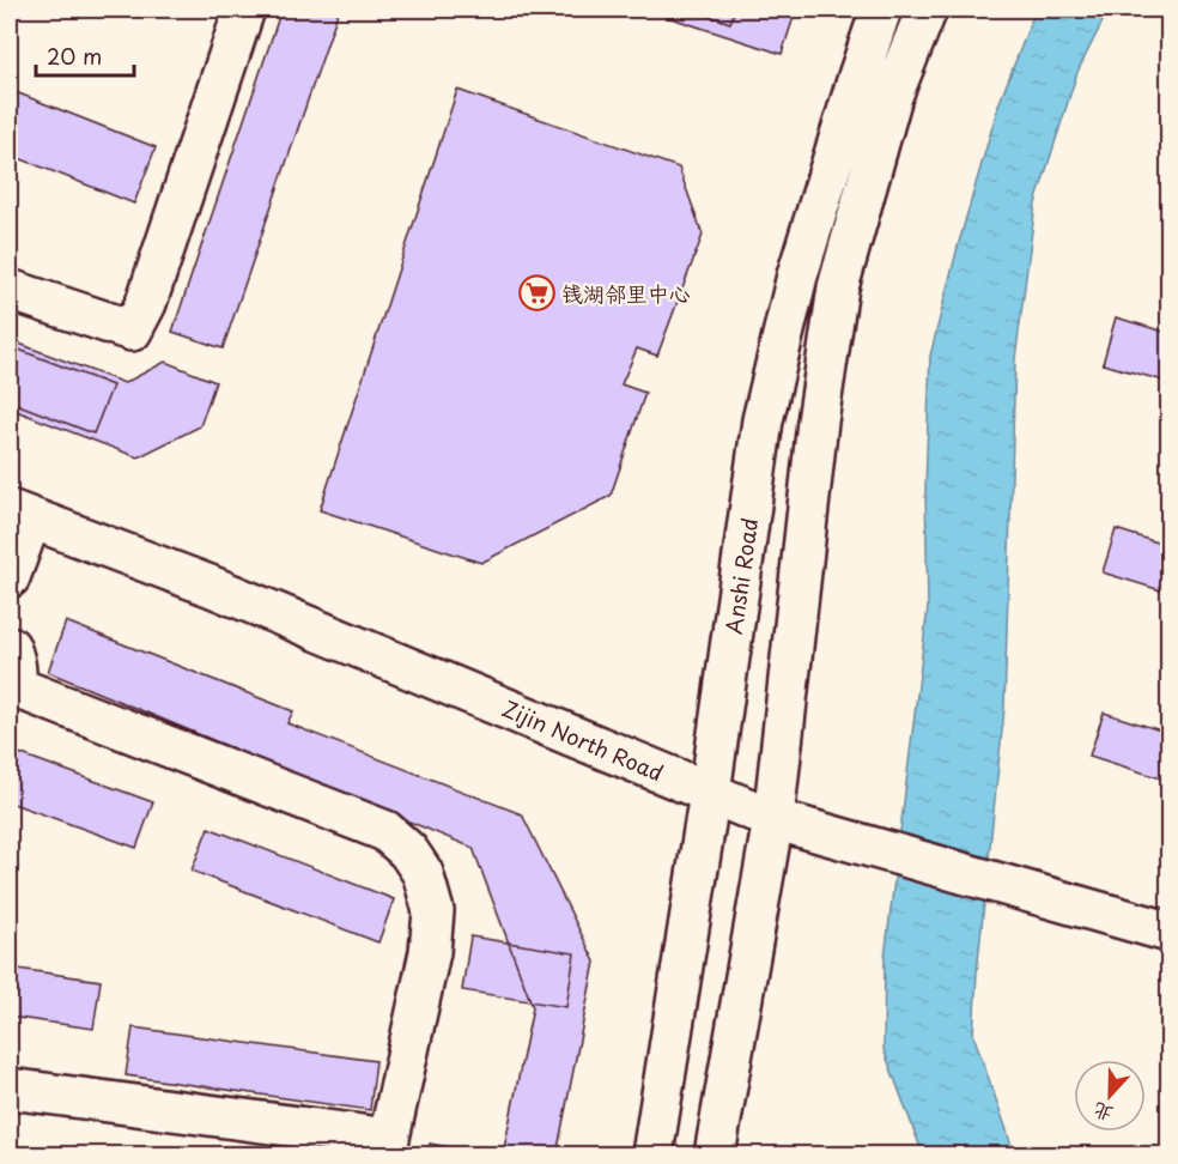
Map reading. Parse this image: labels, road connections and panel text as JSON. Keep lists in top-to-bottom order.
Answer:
{
  "streets": {
    "main road": ["Anshi Road", "Zijin North Road"]
  },
  "crossings": [
    ["Anshi Road", "Zijin North Road"]
  ],
  "places": {
    "supermarket": ["钱湖邻里中心"]
  },
  "scale_bar": "20 m",
  "north": "bottom"
}
